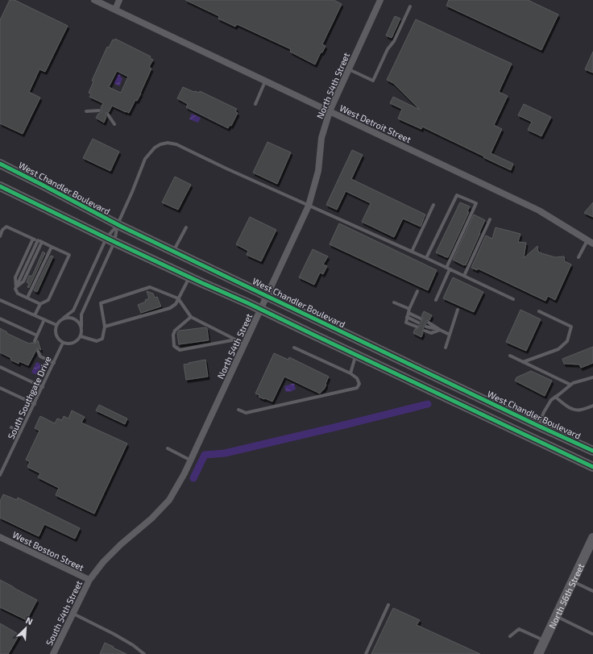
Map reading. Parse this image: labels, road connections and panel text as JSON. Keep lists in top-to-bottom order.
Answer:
{
  "streets": {
    "main road": ["West Chandler Boulevard", "North 56th Street"],
    "street": [
      "North 54th Street",
      "West Detroit Street",
      "West Boston Street",
      "South 54th Street"
    ],
    "lane": ["South Southgate Drive"]
  },
  "crossings": [
    ["North 54th Street", "West Detroit Street"],
    ["North 54th Street", "West Chandler Boulevard"],
    ["North 54th Street", "West Boston Street"],
    ["North 54th Street", "South 54th Street"],
    ["West Boston Street", "South 54th Street"]
  ],
  "north": "top right"
}
